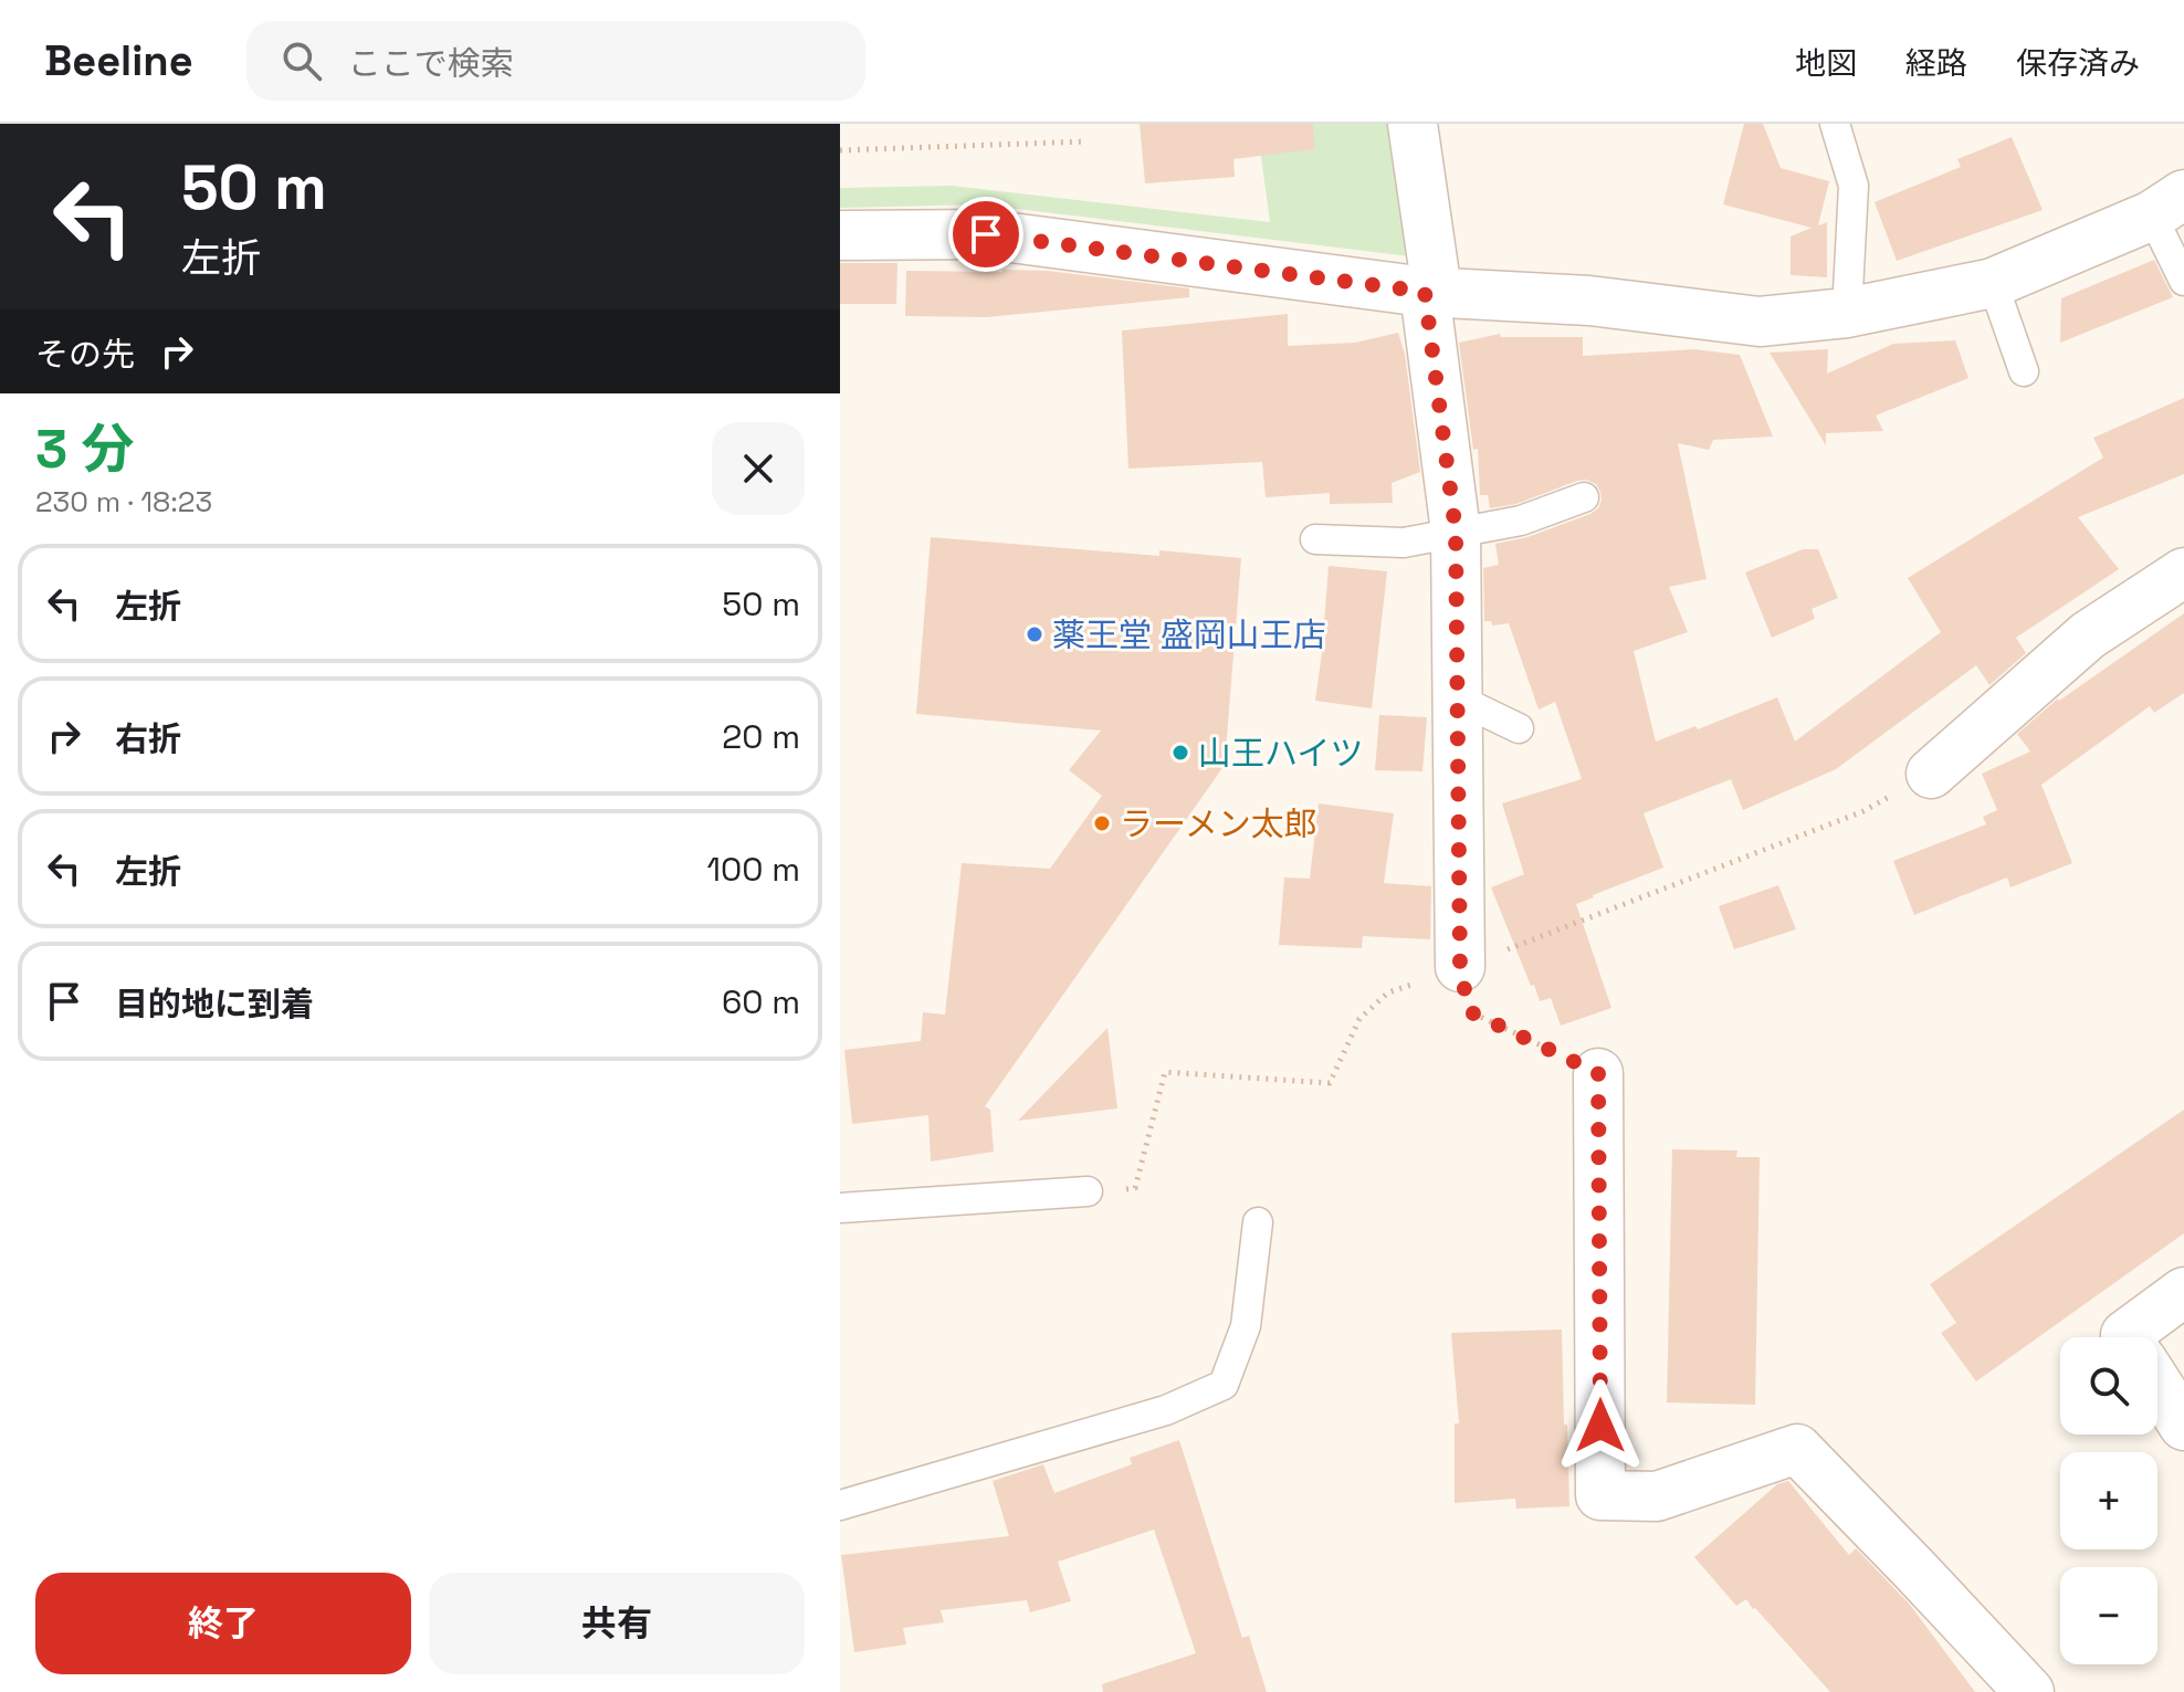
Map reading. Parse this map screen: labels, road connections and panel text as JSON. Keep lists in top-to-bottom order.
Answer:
{
  "places": ["薬王堂 盛岡山王店", "山王ハイツ", "ラーメン太郎"],
  "page": {
    "header": "Beeline",
    "search": "ここで検索",
    "nav": ["地図", "経路", "保存済み"],
    "turn": ["50 m", "左折"],
    "then": "その先",
    "heading": ["3 分", "230 m · 18:23"],
    "list": [
      {
        "name": "左折",
        "value": "50 m"
      },
      {
        "name": "右折",
        "value": "20 m"
      },
      {
        "name": "左折",
        "value": "100 m"
      },
      {
        "name": "目的地に到着",
        "value": "60 m"
      }
    ],
    "map_buttons": ["+", "−"],
    "buttons": ["終了", "共有"]
  }
}
